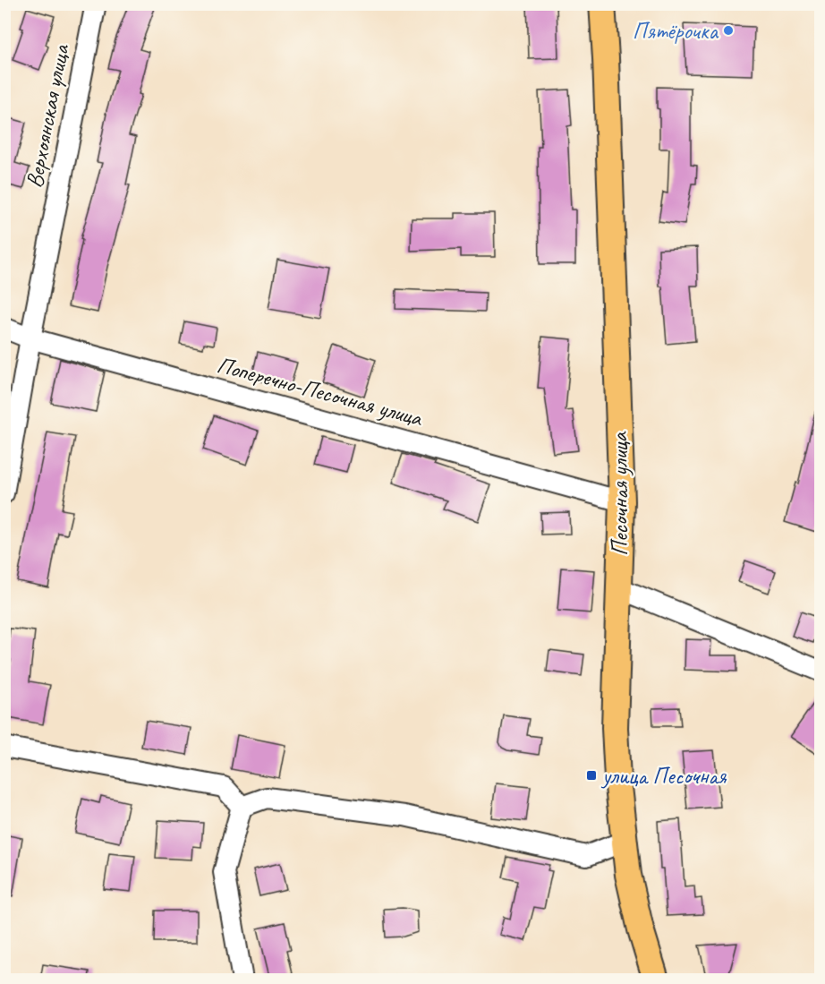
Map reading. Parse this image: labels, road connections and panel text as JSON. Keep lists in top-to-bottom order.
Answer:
{
  "streets": {
    "main road": ["Песочная улица"],
    "street": ["Верхоянская улица", "Поперечно-Песочная улица"]
  },
  "crossings": [
    ["Верхоянская улица", "Поперечно-Песочная улица"],
    ["Поперечно-Песочная улица", "Песочная улица"]
  ],
  "places": {
    "other": ["Пятёрочка"],
    "transit": ["улица Песочная"]
  }
}
